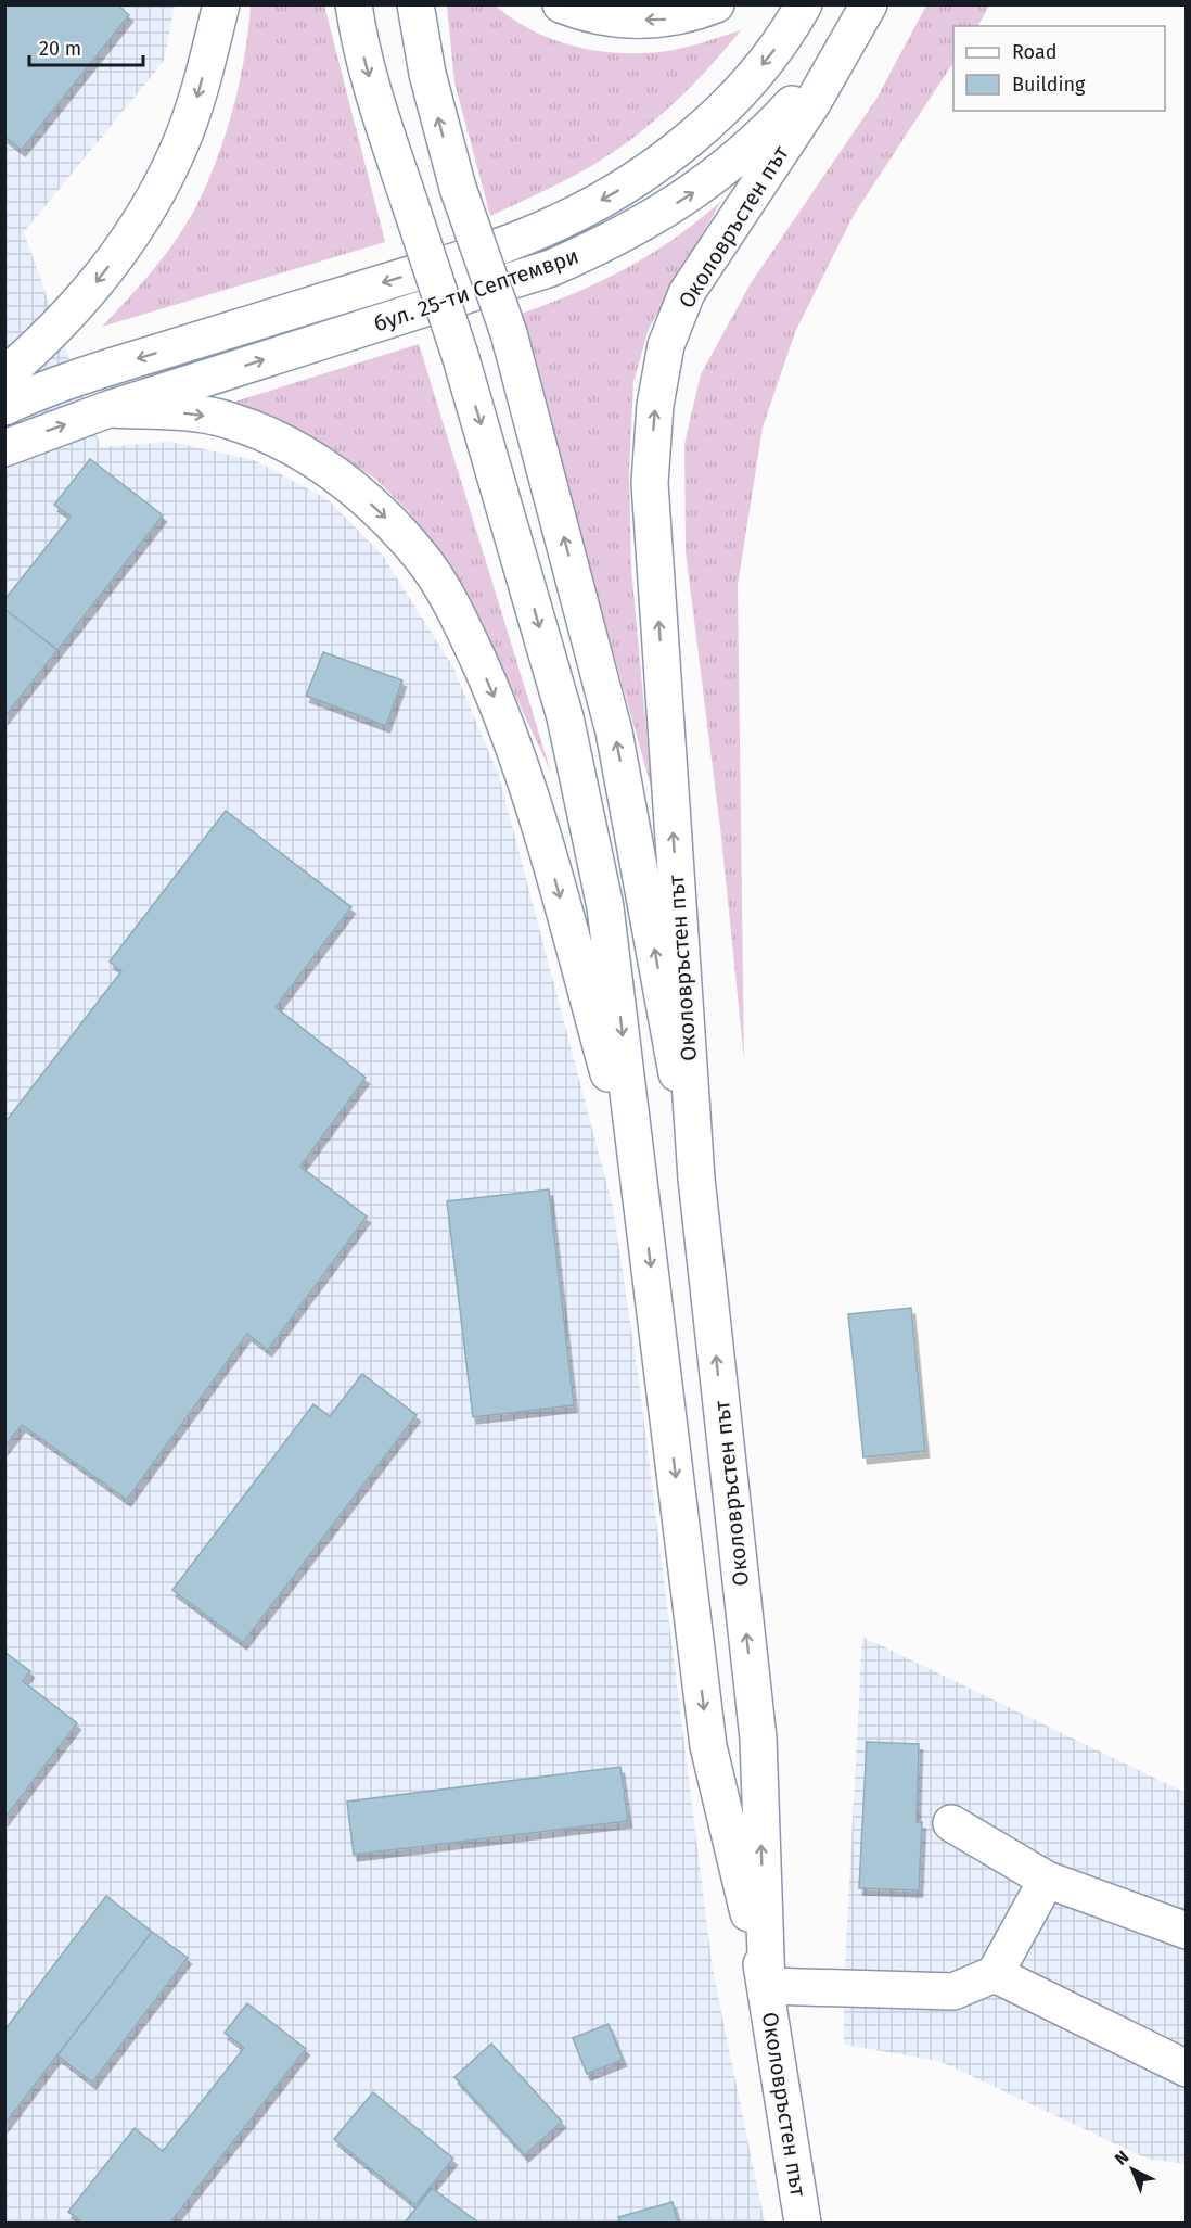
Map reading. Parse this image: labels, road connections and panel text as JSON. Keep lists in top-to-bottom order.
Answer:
{
  "streets": {
    "main road": ["Околовръстен път", "бул. 25-ти Септември"]
  },
  "crossings": [
    ["Околовръстен път", "бул. 25-ти Септември"]
  ],
  "legend": ["Road", "Building"],
  "scale_bar": "20 m",
  "north": "top left"
}
